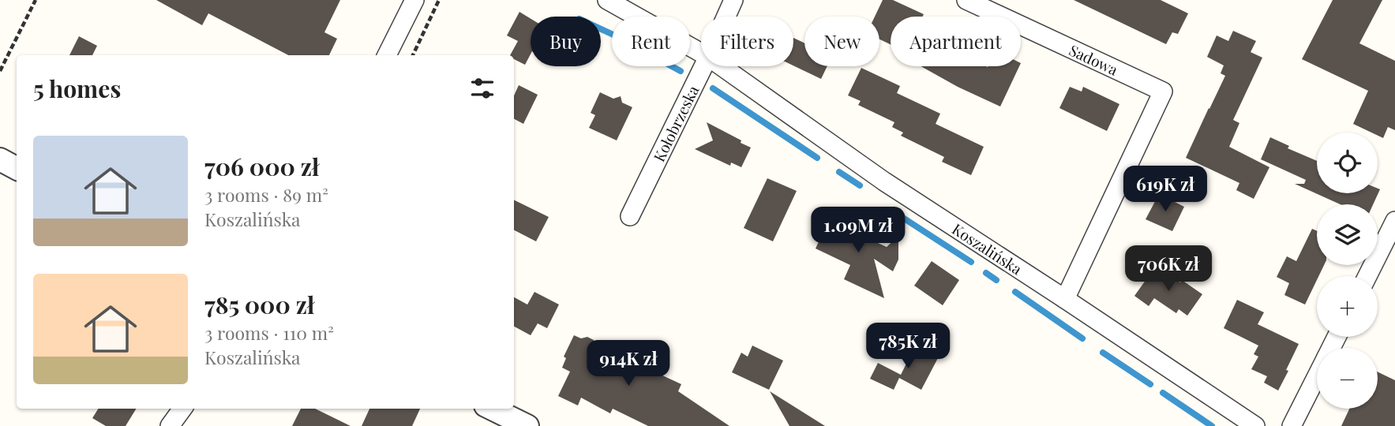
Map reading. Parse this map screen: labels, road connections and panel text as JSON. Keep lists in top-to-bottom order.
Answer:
{
  "streets": {
    "street": ["Sadowa", "Kołobrzeska", "Koszalińska"]
  },
  "crossings": [
    ["Sadowa", "Koszalińska"]
  ],
  "page": {
    "chip": [
      "Buy",
      "Rent",
      "Filters",
      "New",
      "Apartment"
    ],
    "heading": "5 homes",
    "list": [
      {
        "name": "706 000 zł",
        "note": "3 rooms · 89 m² · Koszalińska"
      },
      {
        "name": "785 000 zł",
        "note": "3 rooms · 110 m² · Koszalińska"
      }
    ],
    "map_buttons": ["+", "−"],
    "price": [
      "619K zł",
      "1.09M zł",
      "706K zł",
      "785K zł",
      "914K zł"
    ]
  }
}
